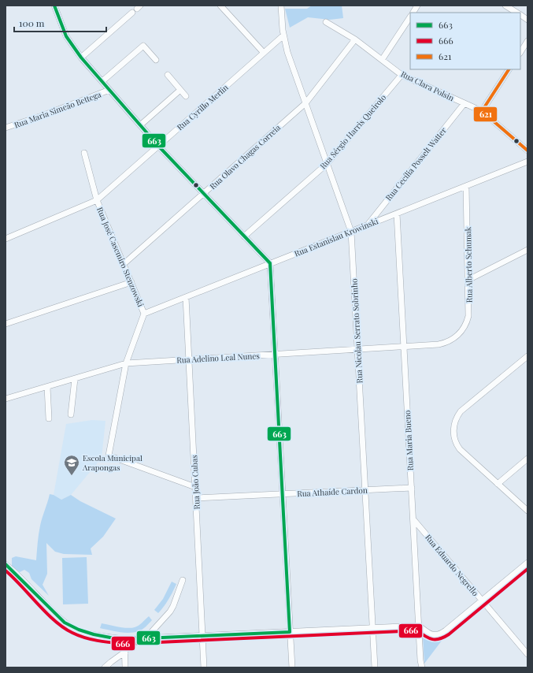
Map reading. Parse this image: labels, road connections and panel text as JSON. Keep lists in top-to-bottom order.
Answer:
{
  "streets": {
    "street": [
      "Rua Clara Polsin",
      "Rua Cyrillo Merlin",
      "Rua Maria Simeão Bettega",
      "Rua Sérgio Harris Queirolo",
      "Rua Olavo Chagas Correia",
      "Rua Cecília Posselt Watter",
      "Rua Estanislau Krowinski",
      "Rua José Casemiro Stenzowski",
      "Rua Alberto Schumak",
      "Rua Nicolau Serrato Sobrinho",
      "Rua Adelino Leal Nunes",
      "Rua Maria Bueno",
      "Rua João Cubas",
      "Rua Athaíde Cardon",
      "Rua Eduardo Negrello"
    ]
  },
  "crossings": [
    ["Rua Clara Polsin", "Rua Sérgio Harris Queirolo"],
    ["Rua Clara Polsin", "Rua Olavo Chagas Correia"],
    ["Rua Clara Polsin", "Rua Cecília Posselt Watter"],
    ["Rua Cyrillo Merlin", "Rua José Casemiro Stenzowski"],
    ["Rua Cyrillo Merlin", "Rua Nicolau Serrato Sobrinho"],
    ["Rua Sérgio Harris Queirolo", "Rua Nicolau Serrato Sobrinho"],
    ["Rua Olavo Chagas Correia", "Rua José Casemiro Stenzowski"],
    ["Rua Olavo Chagas Correia", "Rua Nicolau Serrato Sobrinho"],
    ["Rua Cecília Posselt Watter", "Rua Estanislau Krowinski"],
    ["Rua Estanislau Krowinski", "Rua José Casemiro Stenzowski"],
    ["Rua Estanislau Krowinski", "Rua Alberto Schumak"],
    ["Rua Estanislau Krowinski", "Rua Nicolau Serrato Sobrinho"],
    ["Rua Estanislau Krowinski", "Rua Maria Bueno"],
    ["Rua Estanislau Krowinski", "Rua João Cubas"],
    ["Rua José Casemiro Stenzowski", "Rua Adelino Leal Nunes"],
    ["Rua José Casemiro Stenzowski", "Rua João Cubas"],
    ["Rua Alberto Schumak", "Rua Adelino Leal Nunes"],
    ["Rua Nicolau Serrato Sobrinho", "Rua Adelino Leal Nunes"],
    ["Rua Nicolau Serrato Sobrinho", "Rua Athaíde Cardon"],
    ["Rua Adelino Leal Nunes", "Rua Maria Bueno"],
    ["Rua Adelino Leal Nunes", "Rua João Cubas"],
    ["Rua Maria Bueno", "Rua Athaíde Cardon"],
    ["Rua Maria Bueno", "Rua Eduardo Negrello"],
    ["Rua João Cubas", "Rua Athaíde Cardon"]
  ],
  "places": {
    "school or university": ["Escola Municipal Arapongas"]
  },
  "lines": ["transit line 663", "transit line 621", "transit line 666"],
  "legend": ["663", "666", "621"],
  "scale_bar": "100 m"
}
